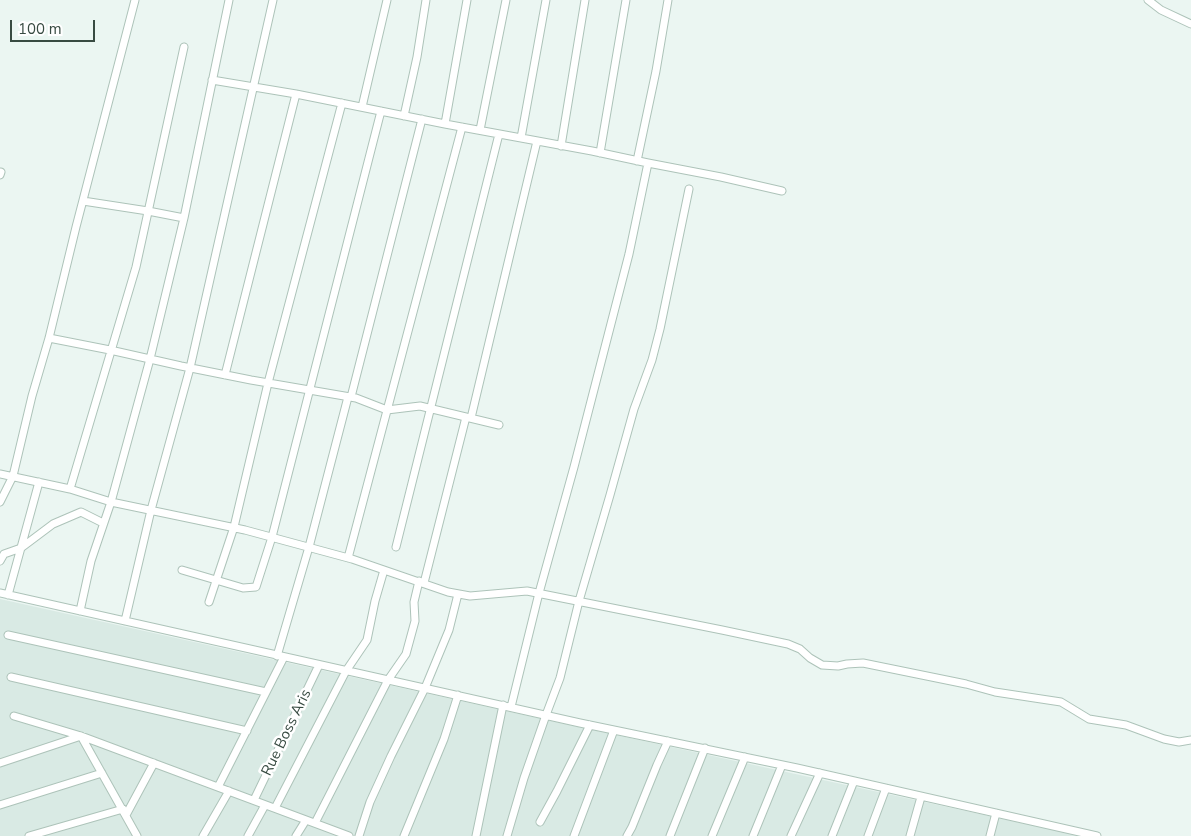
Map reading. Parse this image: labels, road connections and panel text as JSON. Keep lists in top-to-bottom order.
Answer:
{
  "streets": {
    "street": ["Rue Boss Aris"]
  },
  "scale_bar": "100 m"
}
